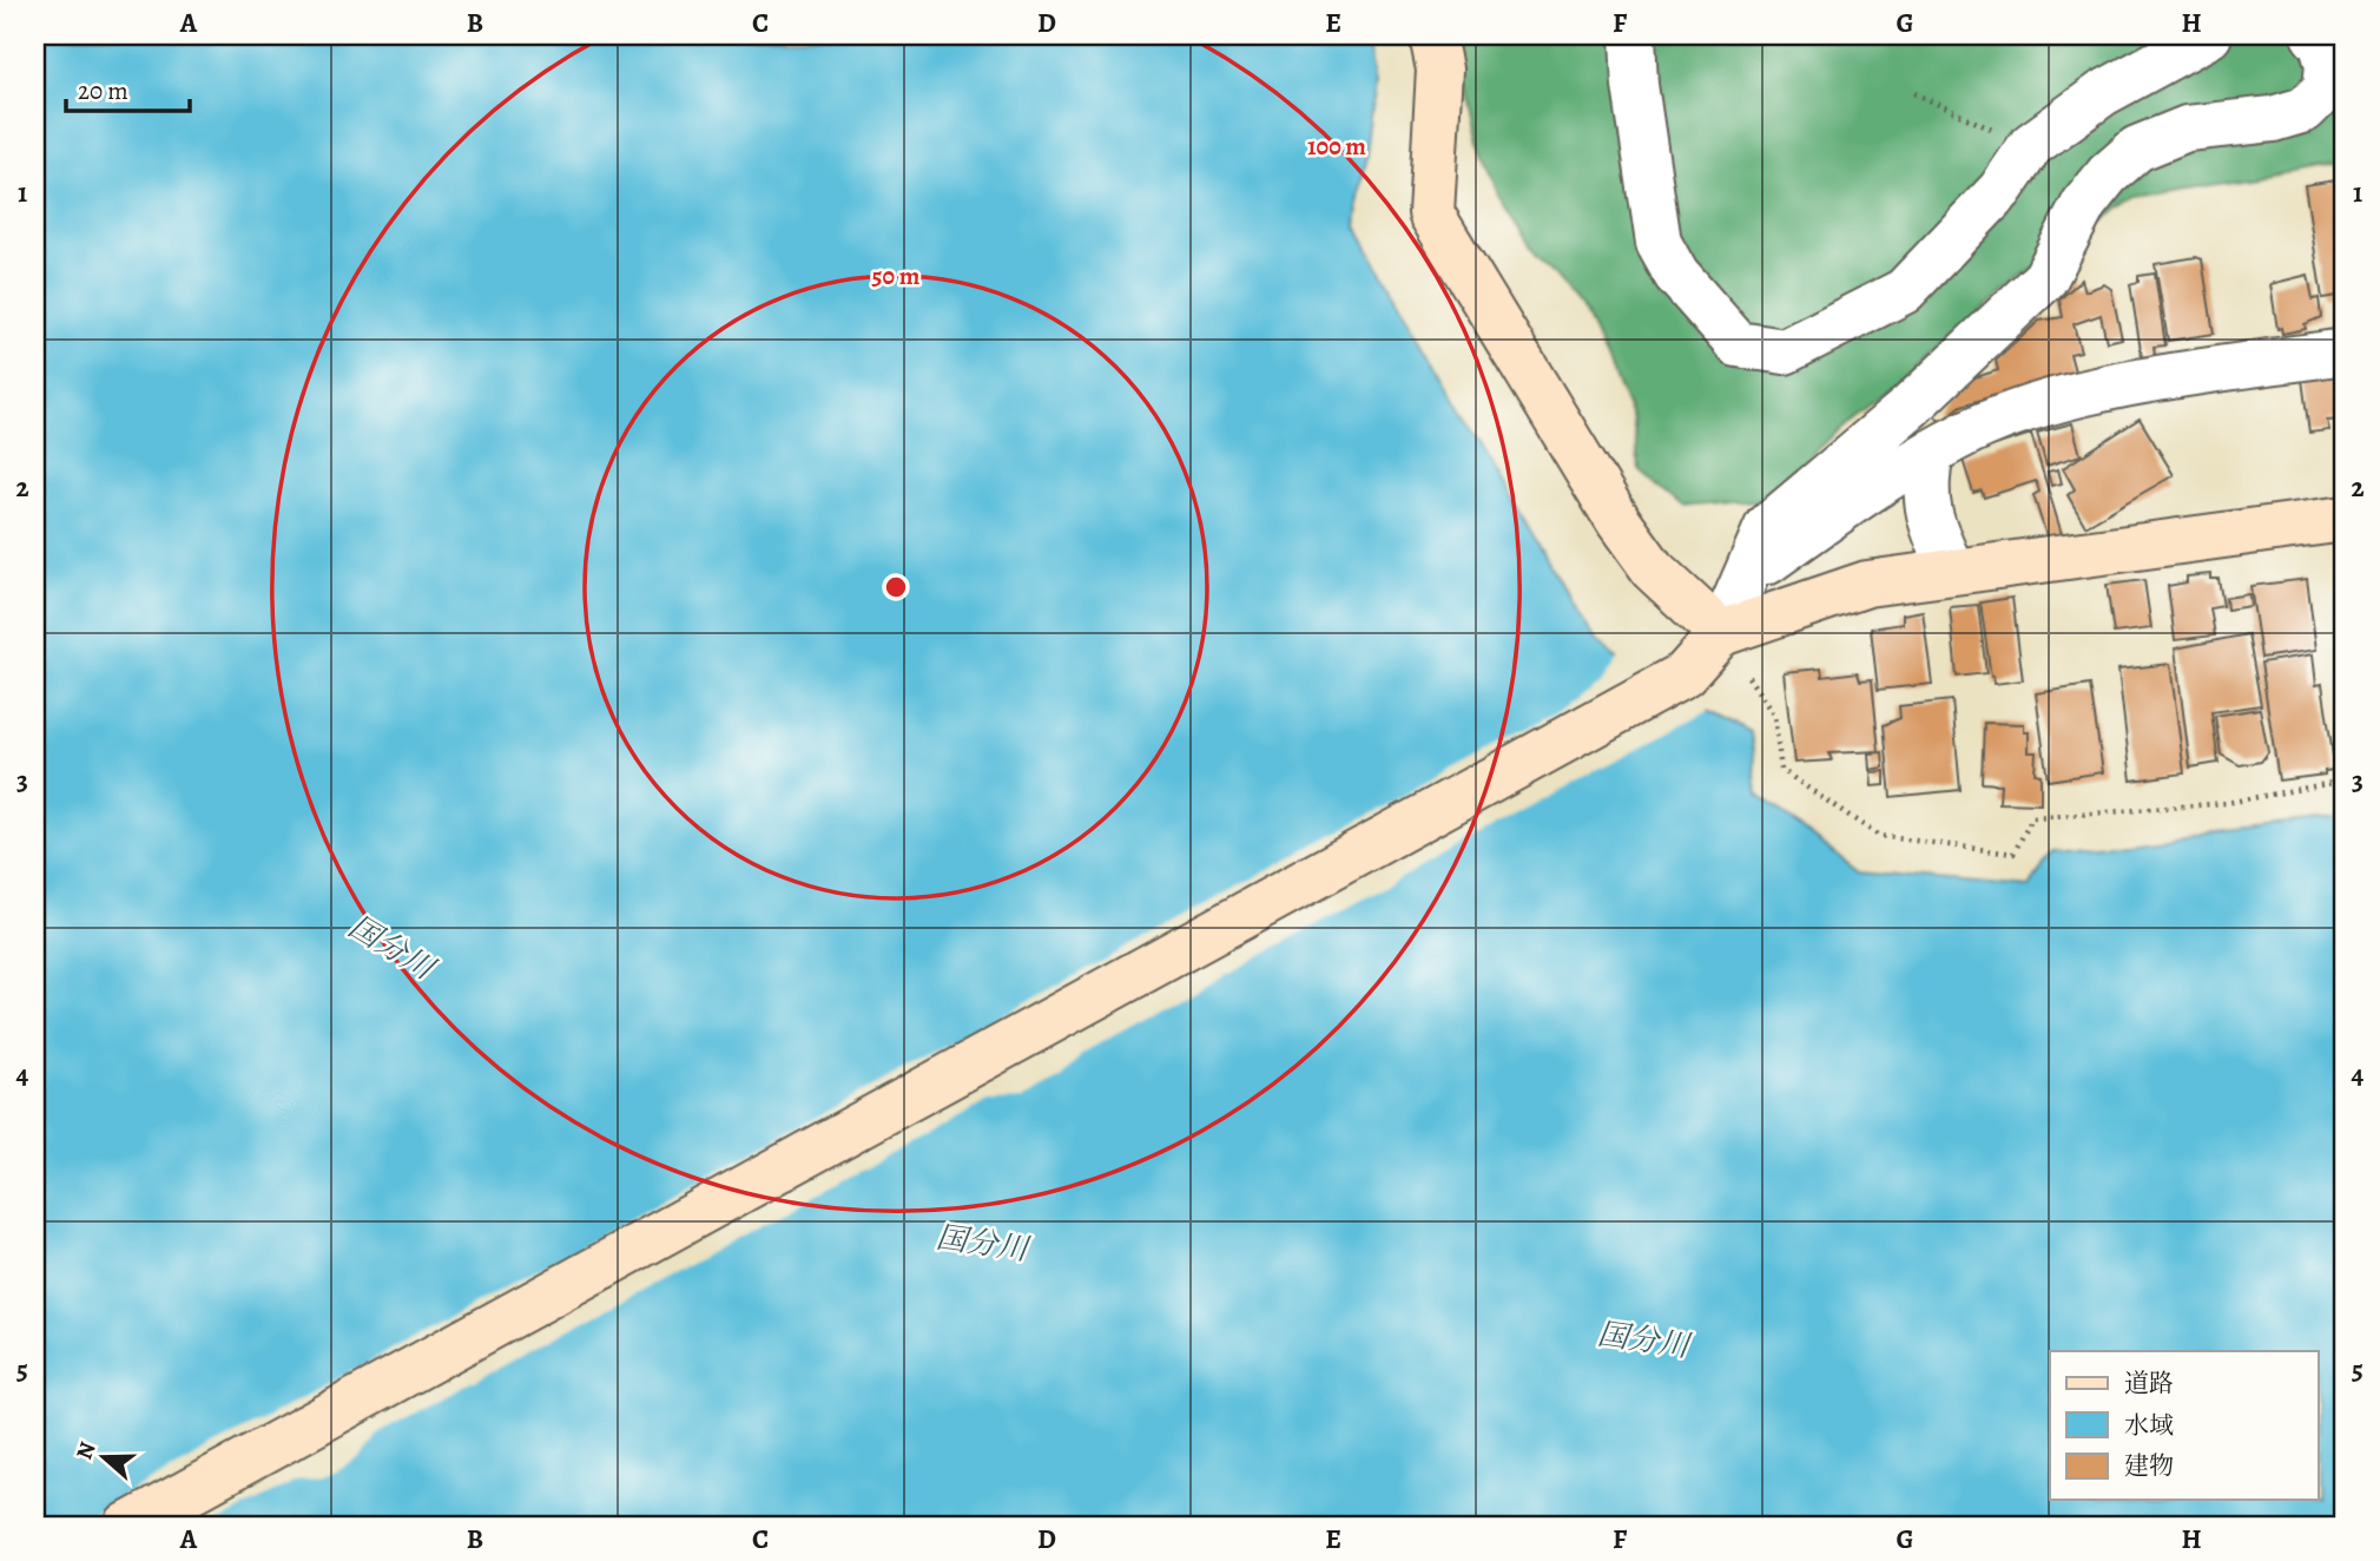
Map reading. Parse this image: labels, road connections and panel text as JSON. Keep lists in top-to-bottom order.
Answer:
{
  "water": ["国分川"],
  "legend": ["道路", "水域", "建物"],
  "scale_bar": "20 m",
  "north": "left",
  "grid": {
    "columns": [
      "A",
      "B",
      "C",
      "D",
      "E",
      "F",
      "G",
      "H"
    ],
    "rows": [
      "1",
      "2",
      "3",
      "4",
      "5"
    ]
  },
  "rings": ["100 m", "50 m"]
}
